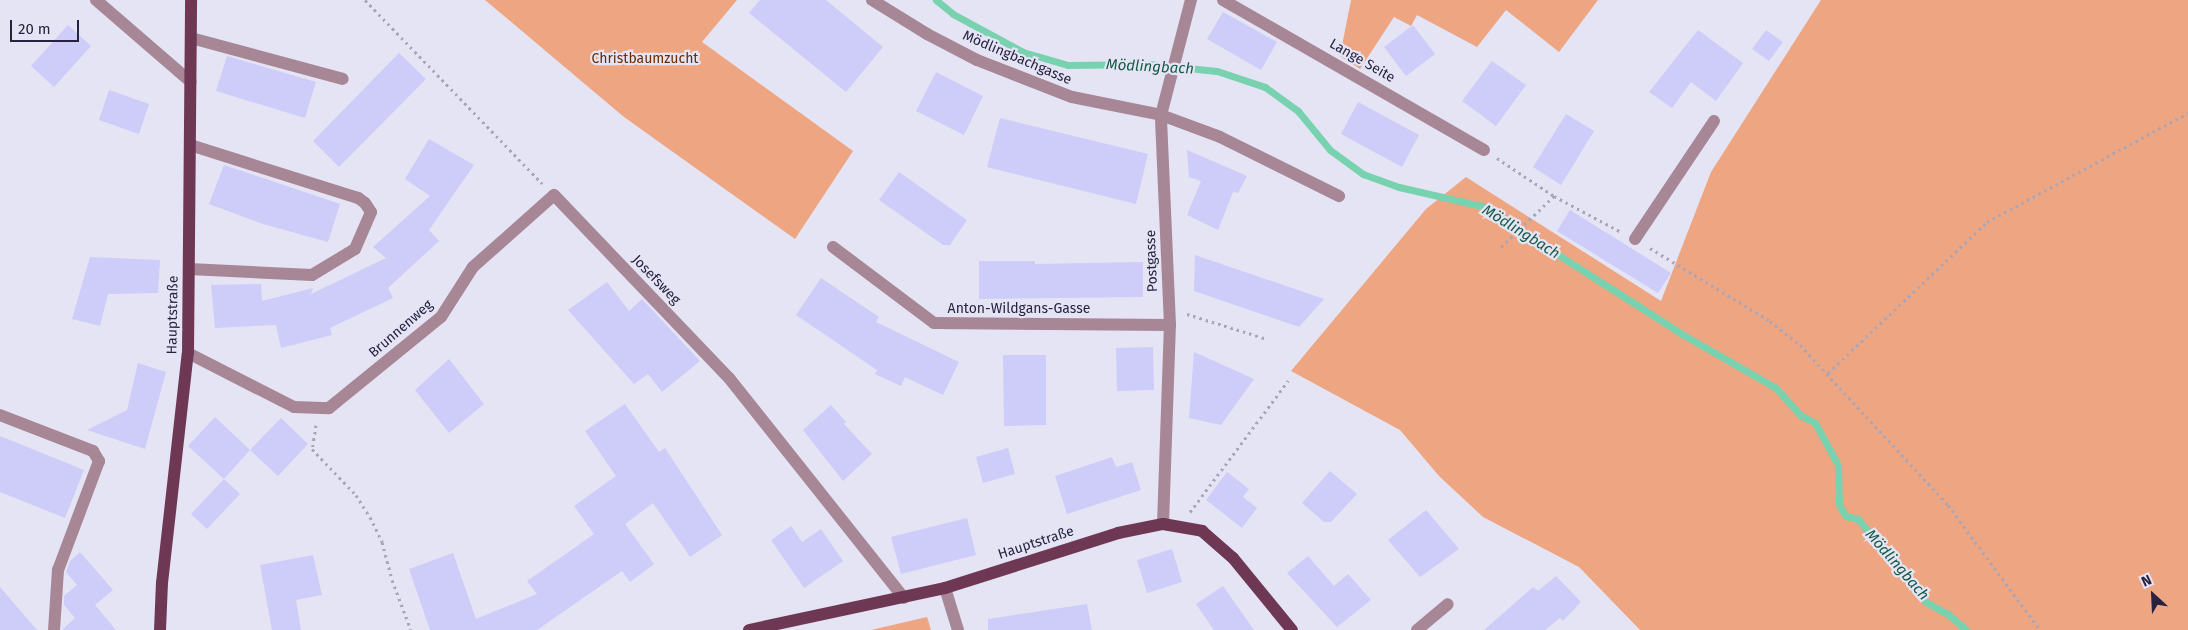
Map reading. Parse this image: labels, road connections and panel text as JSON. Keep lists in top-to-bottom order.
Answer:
{
  "streets": {
    "main road": ["Hauptstraße"],
    "street": [
      "Mödlingbachgasse",
      "Lange Seite",
      "Postgasse",
      "Josefsweg",
      "Anton-Wildgans-Gasse",
      "Brunnenweg"
    ]
  },
  "crossings": [
    ["Mödlingbachgasse", "Postgasse"],
    ["Postgasse", "Anton-Wildgans-Gasse"],
    ["Postgasse", "Hauptstraße"],
    ["Josefsweg", "Hauptstraße"],
    ["Josefsweg", "Brunnenweg"],
    ["Hauptstraße", "Brunnenweg"]
  ],
  "water": ["Mödlingbach"],
  "parks": ["Christbaumzucht"],
  "scale_bar": "20 m",
  "north": "top left"
}
